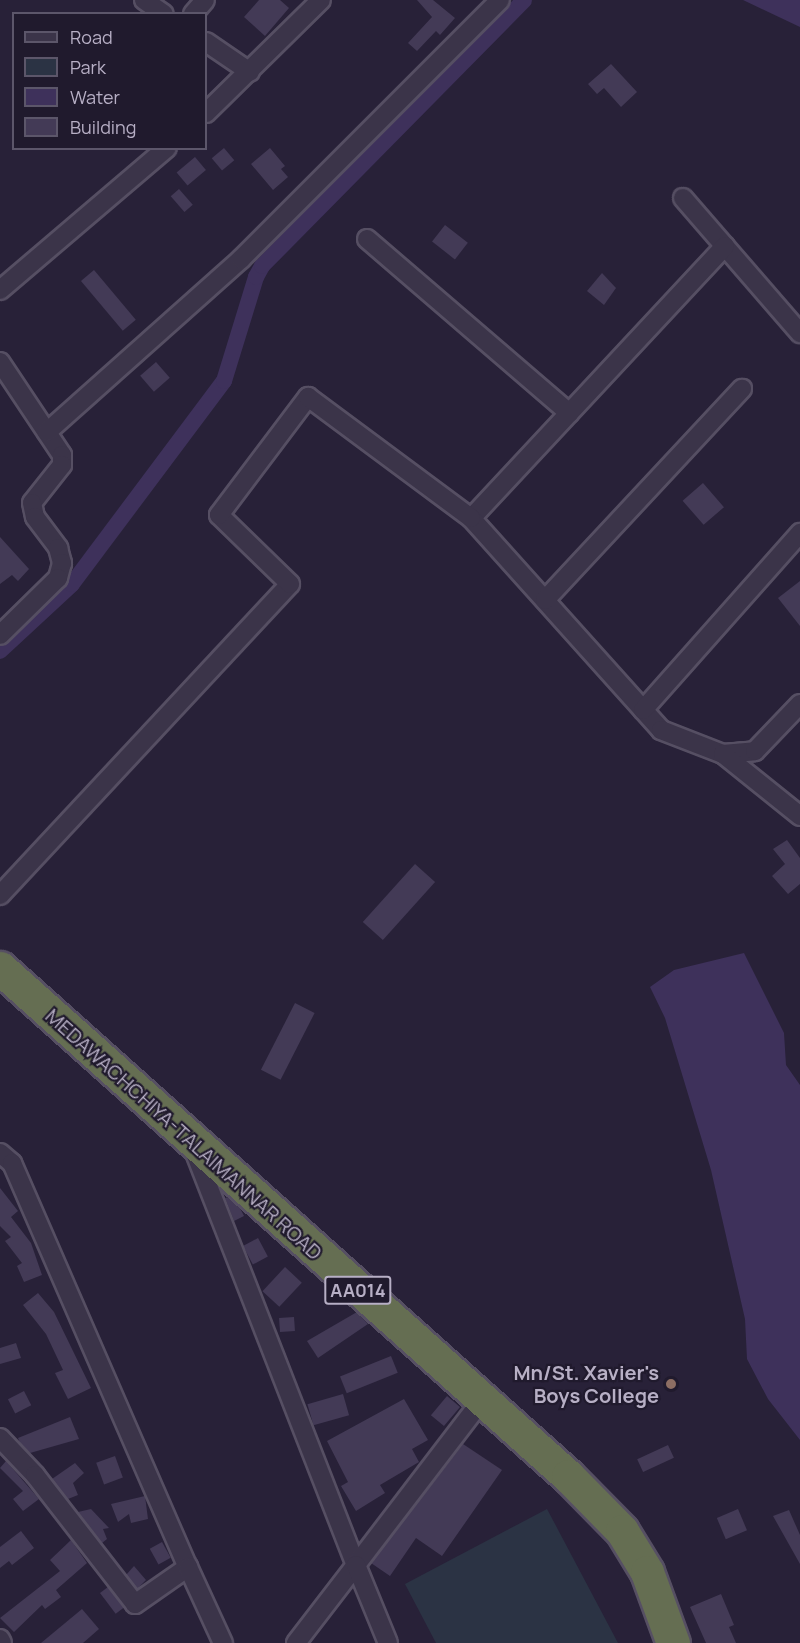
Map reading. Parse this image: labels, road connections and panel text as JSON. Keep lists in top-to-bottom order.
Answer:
{
  "streets": {
    "highway": ["MEDAWACHCHIYA-TALAIMANNAR ROAD", "AA014"]
  },
  "places": ["Mn/St. Xavier's Boys College"],
  "legend": [
    "Road",
    "Park",
    "Water",
    "Building"
  ]
}
